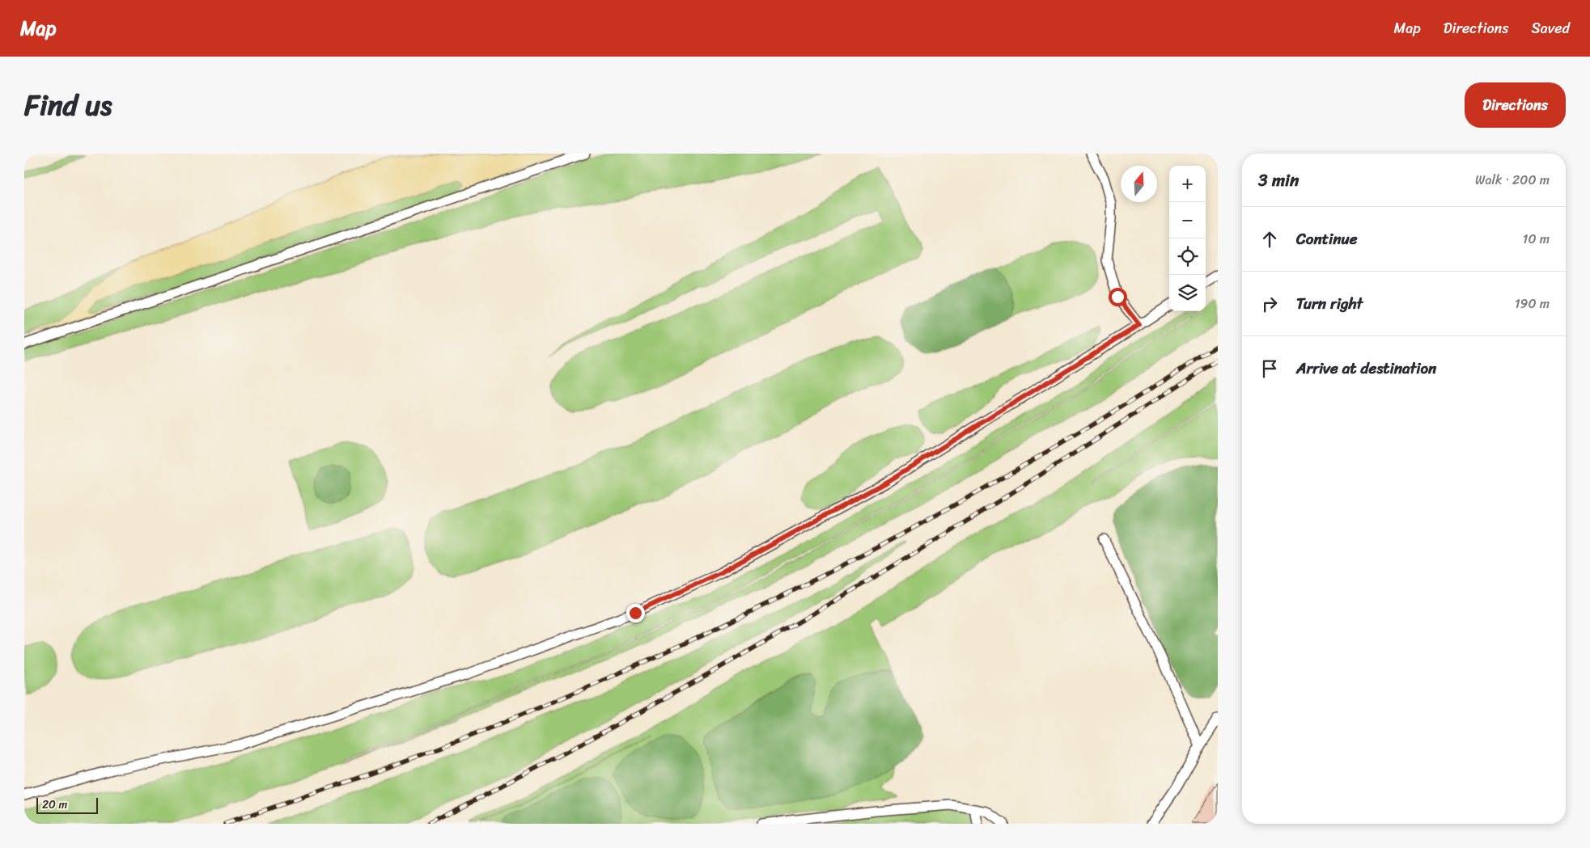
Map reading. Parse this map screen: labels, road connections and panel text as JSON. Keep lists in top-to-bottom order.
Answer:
{
  "scale_bar": "20 m",
  "north": "top",
  "page": {
    "header": "Map",
    "nav": ["Map", "Directions", "Saved"],
    "title": "Find us",
    "buttons": "Directions",
    "heading": ["3 min", "Walk · 200 m"],
    "map_buttons": ["+", "−"],
    "list": [
      ["Continue", "10 m"],
      ["Turn right", "190 m"],
      "Arrive at destination"
    ],
    "scale": "20 m"
  }
}
